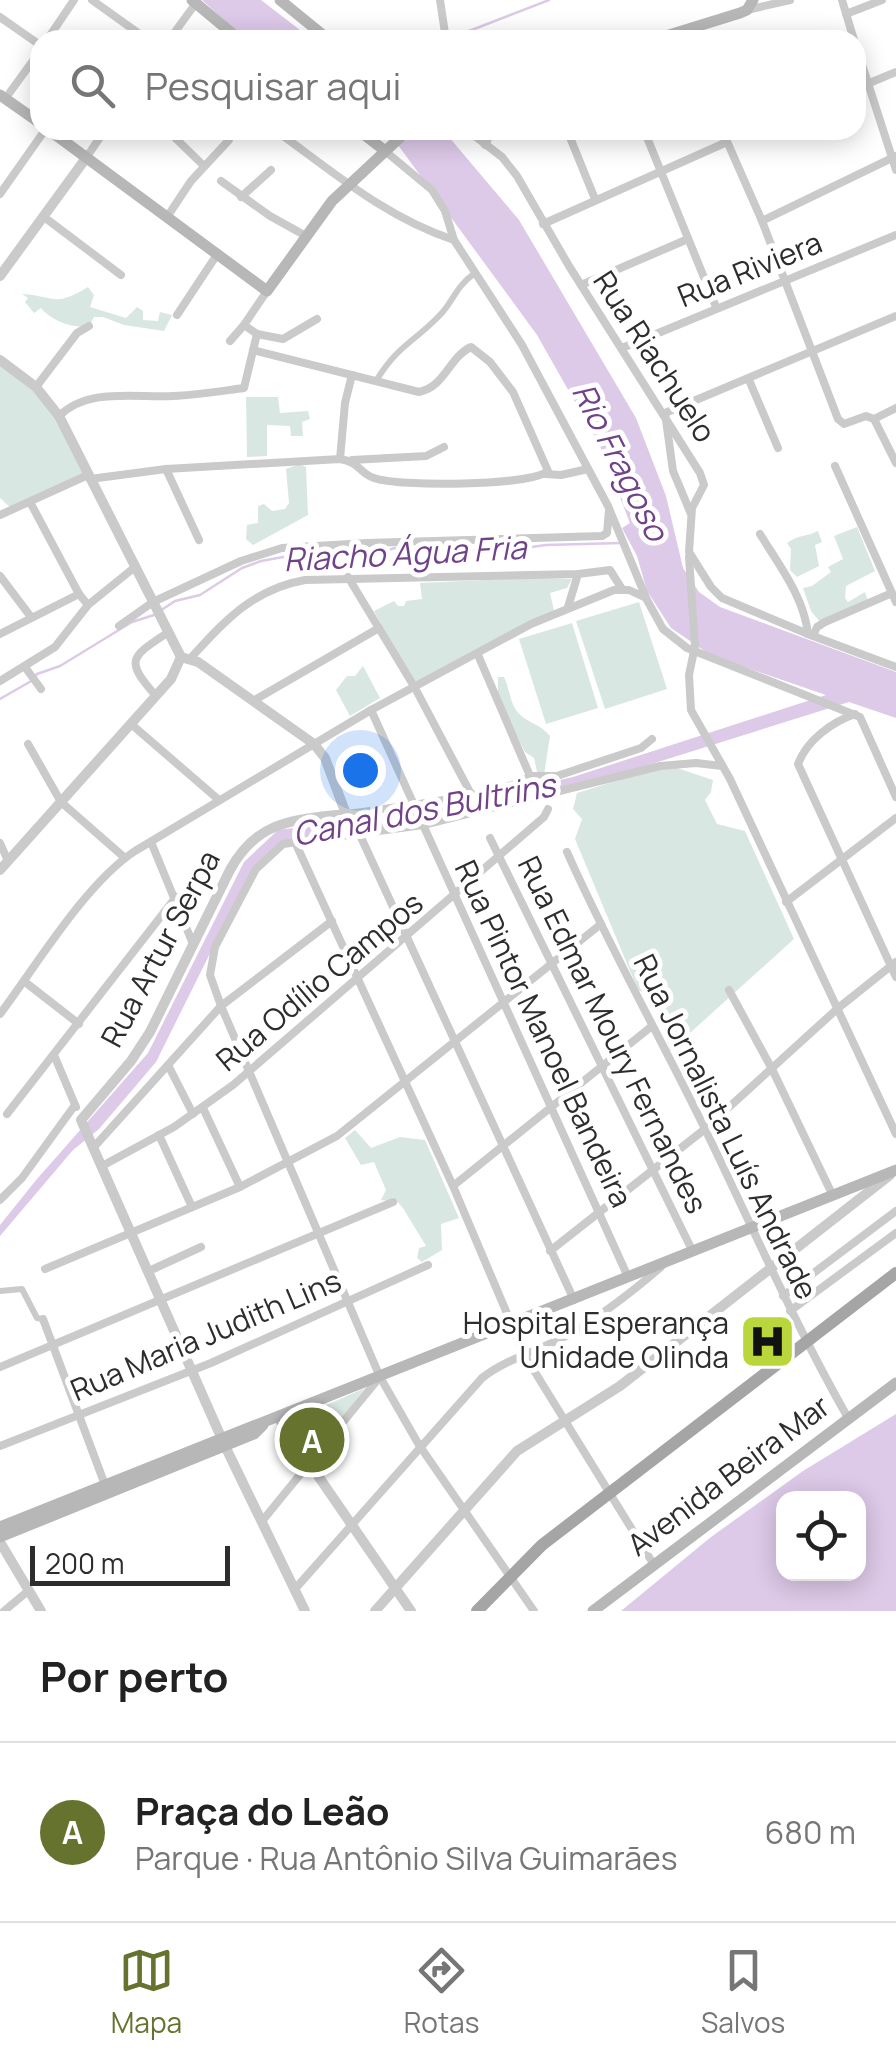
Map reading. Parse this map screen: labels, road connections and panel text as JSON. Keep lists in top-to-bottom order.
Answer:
{
  "streets": {
    "main road": ["Avenida Beira Mar"],
    "street": [
      "Rua Riviera",
      "Rua Riachuelo",
      "Rua Artur Serpa",
      "Rua Odílio Campos",
      "Rua Pintor Manoel Bandeira",
      "Rua Edmar Moury Fernandes",
      "Rua Jornalista Luís Andrade",
      "Rua Maria Judith Lins"
    ]
  },
  "crossings": [
    ["Rua Riviera", "Rua Riachuelo"],
    ["Rua Artur Serpa", "Rua Pintor Manoel Bandeira"],
    ["Rua Odílio Campos", "Rua Pintor Manoel Bandeira"],
    ["Rua Odílio Campos", "Rua Edmar Moury Fernandes"],
    ["Rua Jornalista Luís Andrade", "Avenida Beira Mar"]
  ],
  "water": ["Rio Fragoso", "Riacho Água Fria", "Canal dos Bultrins"],
  "places": {
    "hospital": ["Hospital Esperança Unidade Olinda"]
  },
  "scale_bar": "200 m",
  "page": {
    "search": "Pesquisar aqui",
    "pins": "A",
    "scale": "200 m",
    "heading": "Por perto",
    "list": [
      {
        "mark": "A",
        "name": "Praça do Leão",
        "note": "Parque · Rua Antônio Silva Guimarães",
        "value": "680 m"
      }
    ],
    "nav": ["Mapa", "Rotas", "Salvos"]
  }
}
